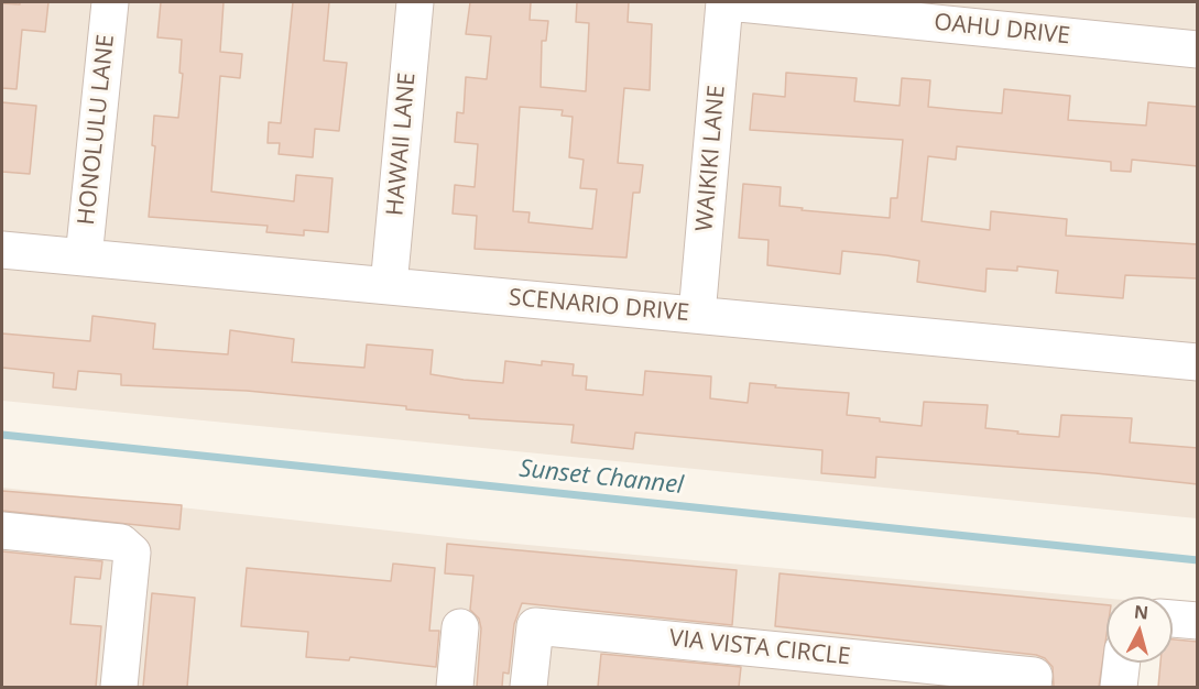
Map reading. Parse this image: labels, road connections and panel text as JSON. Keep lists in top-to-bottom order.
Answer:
{
  "streets": {
    "street": [
      "OAHU DRIVE",
      "HONOLULU LANE",
      "HAWAII LANE",
      "WAIKIKI LANE",
      "SCENARIO DRIVE",
      "VIA VISTA CIRCLE"
    ]
  },
  "crossings": [
    ["OAHU DRIVE", "WAIKIKI LANE"],
    ["HONOLULU LANE", "SCENARIO DRIVE"],
    ["HAWAII LANE", "SCENARIO DRIVE"],
    ["WAIKIKI LANE", "SCENARIO DRIVE"]
  ],
  "water": ["Sunset Channel"],
  "north": "top"
}
